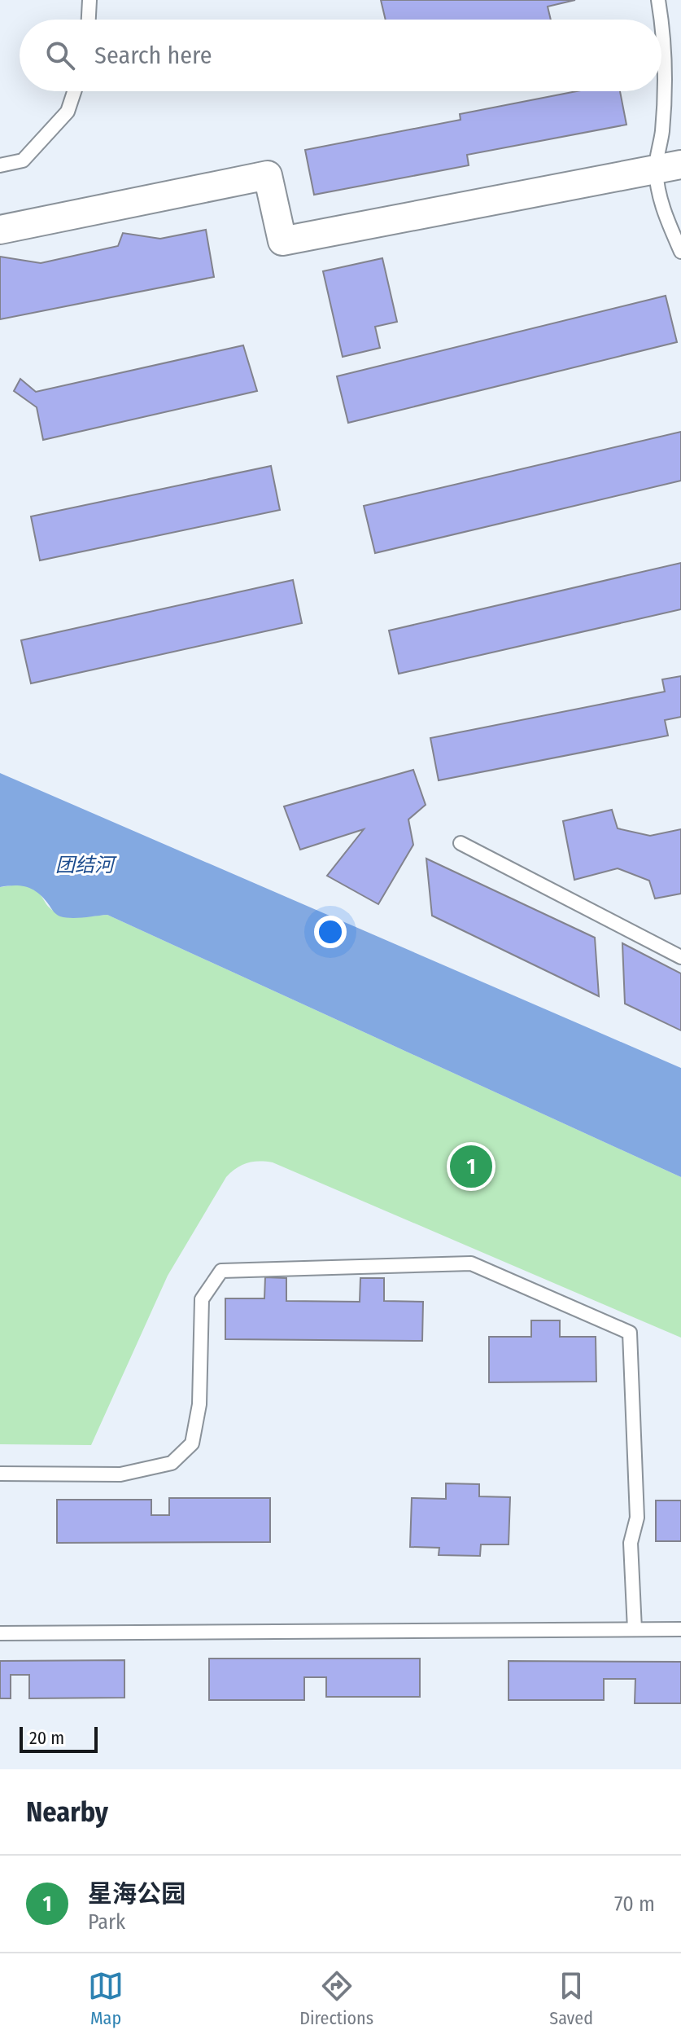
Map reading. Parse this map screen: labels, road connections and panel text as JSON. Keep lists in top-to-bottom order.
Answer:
{
  "water": ["团结河"],
  "scale_bar": "20 m",
  "page": {
    "search": "Search here",
    "pins": "1",
    "scale": "20 m",
    "heading": "Nearby",
    "list": [
      {
        "mark": "1",
        "name": "星海公园",
        "note": "Park",
        "value": "70 m"
      }
    ],
    "nav": ["Map", "Directions", "Saved"]
  }
}
